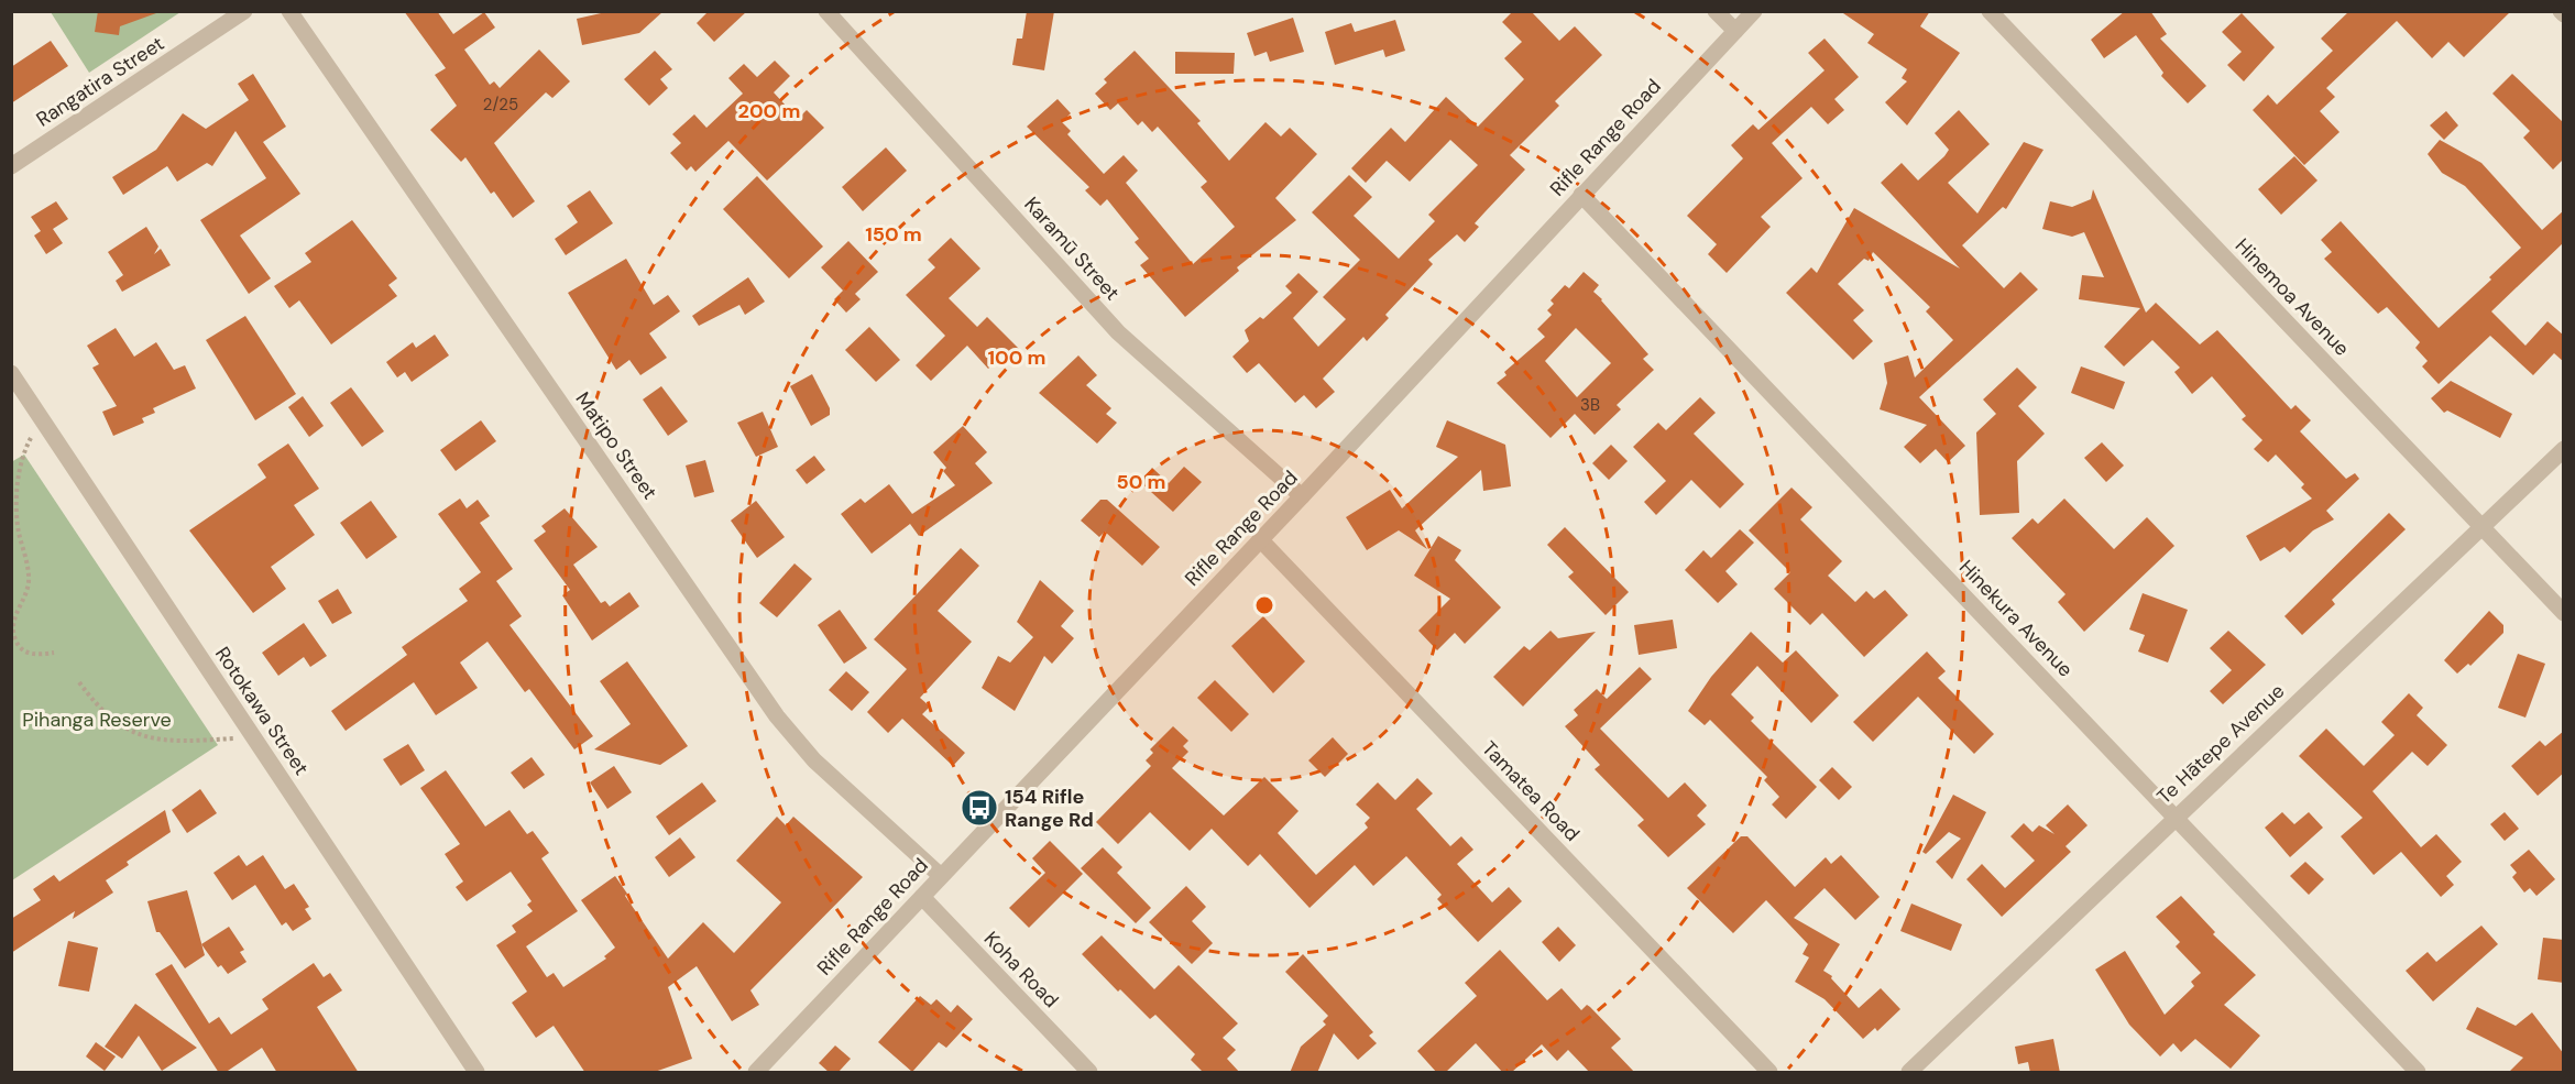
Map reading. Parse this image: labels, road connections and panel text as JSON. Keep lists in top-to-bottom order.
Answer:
{
  "streets": {
    "street": [
      "Rangatira Street",
      "Rifle Range Road",
      "Karamū Street",
      "Hinemoa Avenue",
      "Matipo Street",
      "Hinekura Avenue",
      "Rotokawa Street",
      "Te Hātepe Avenue",
      "Tamatea Road",
      "Koha Road"
    ]
  },
  "crossings": [
    ["Rifle Range Road", "Karamū Street"],
    ["Rifle Range Road", "Matipo Street"],
    ["Rifle Range Road", "Hinekura Avenue"],
    ["Rifle Range Road", "Tamatea Road"],
    ["Rifle Range Road", "Koha Road"],
    ["Hinemoa Avenue", "Te Hātepe Avenue"],
    ["Hinekura Avenue", "Te Hātepe Avenue"]
  ],
  "parks": ["Pihanga Reserve"],
  "places": {
    "bus stop": ["154 Rifle Range Rd"]
  },
  "house_numbers": ["2/25", "3B"],
  "rings": [
    "200 m",
    "150 m",
    "100 m",
    "50 m"
  ]
}
